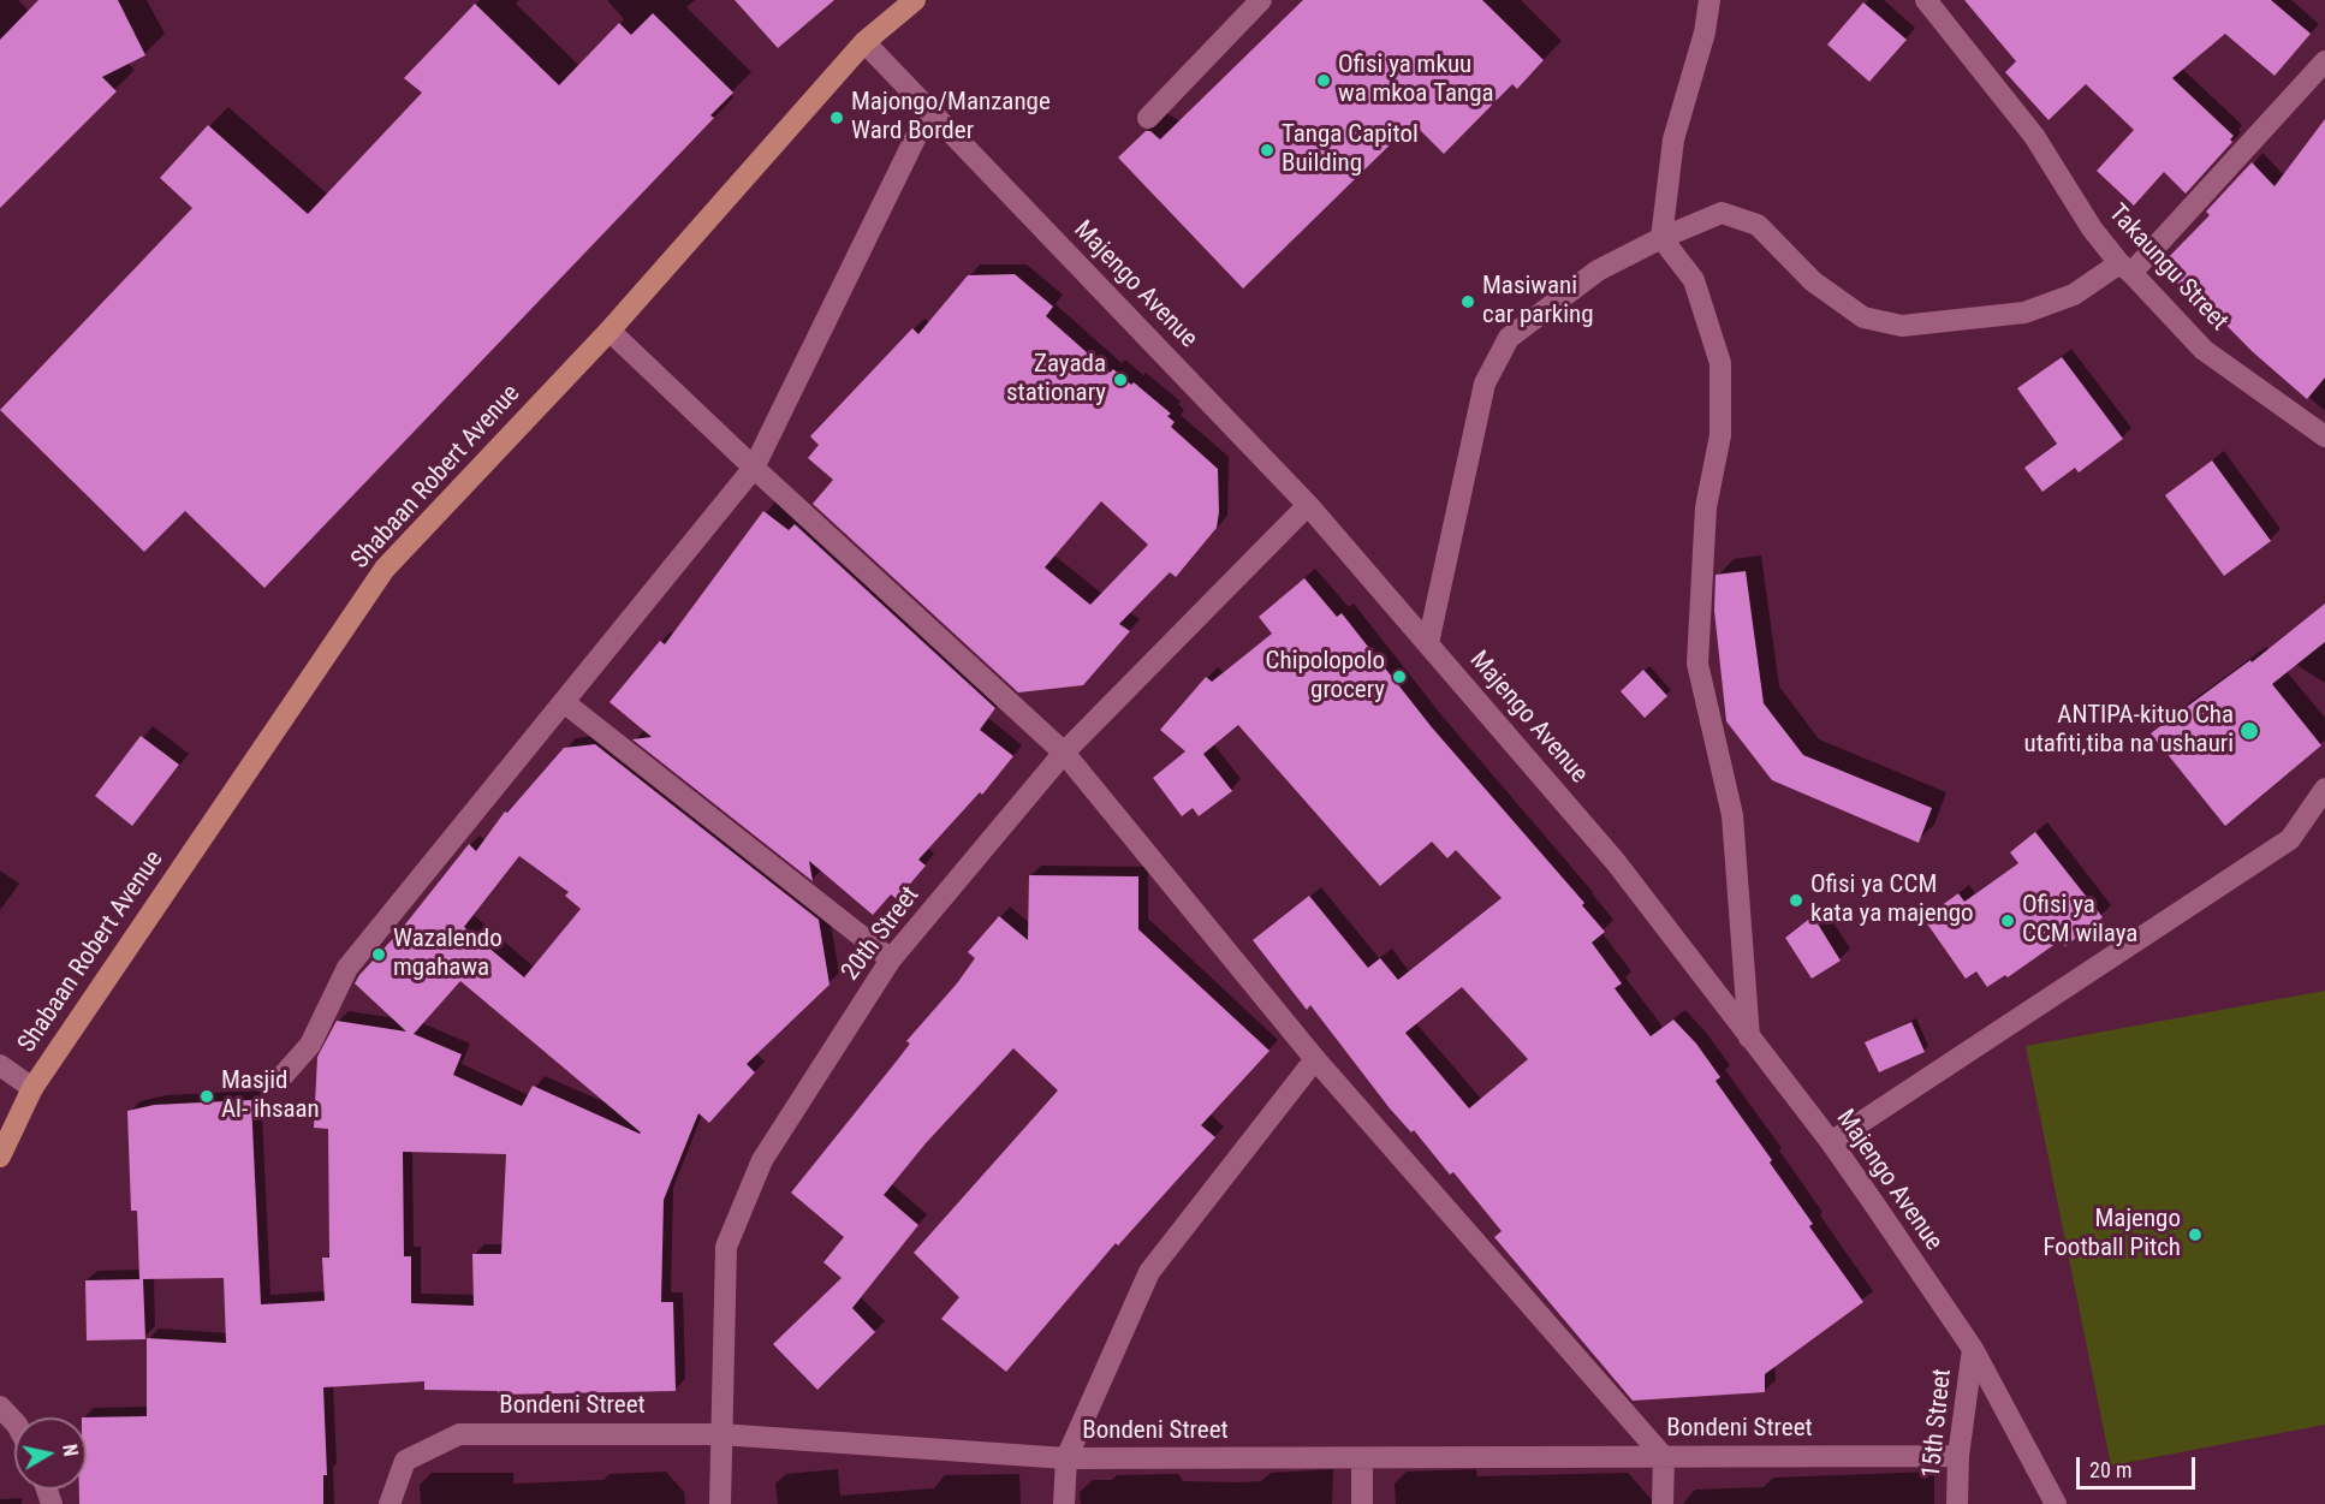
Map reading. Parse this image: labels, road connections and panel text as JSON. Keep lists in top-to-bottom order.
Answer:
{
  "streets": {
    "main road": ["Shabaan Robert Avenue"],
    "street": [
      "Takaungu Street",
      "Majengo Avenue",
      "20th Street",
      "Bondeni Street",
      "15th Street"
    ]
  },
  "crossings": [
    ["Majengo Avenue", "Shabaan Robert Avenue"],
    ["Majengo Avenue", "20th Street"],
    ["Majengo Avenue", "15th Street"],
    ["20th Street", "Bondeni Street"],
    ["Bondeni Street", "15th Street"]
  ],
  "places": [
    "Ofisi ya mkuu wa mkoa Tanga",
    "Majongo/Manzange Ward Border",
    "Tanga Capitol Building",
    "Masiwani car parking",
    "Zayada stationary",
    "Chipolopolo grocery",
    "ANTIPA-kituo Cha utafiti,tiba na ushauri",
    "Ofisi ya CCM kata ya majengo",
    "Ofisi ya CCM wilaya",
    "Wazalendo mgahawa",
    "Masjid Al- ihsaan",
    "Majengo Football Pitch"
  ],
  "scale_bar": "20 m",
  "north": "right"
}
